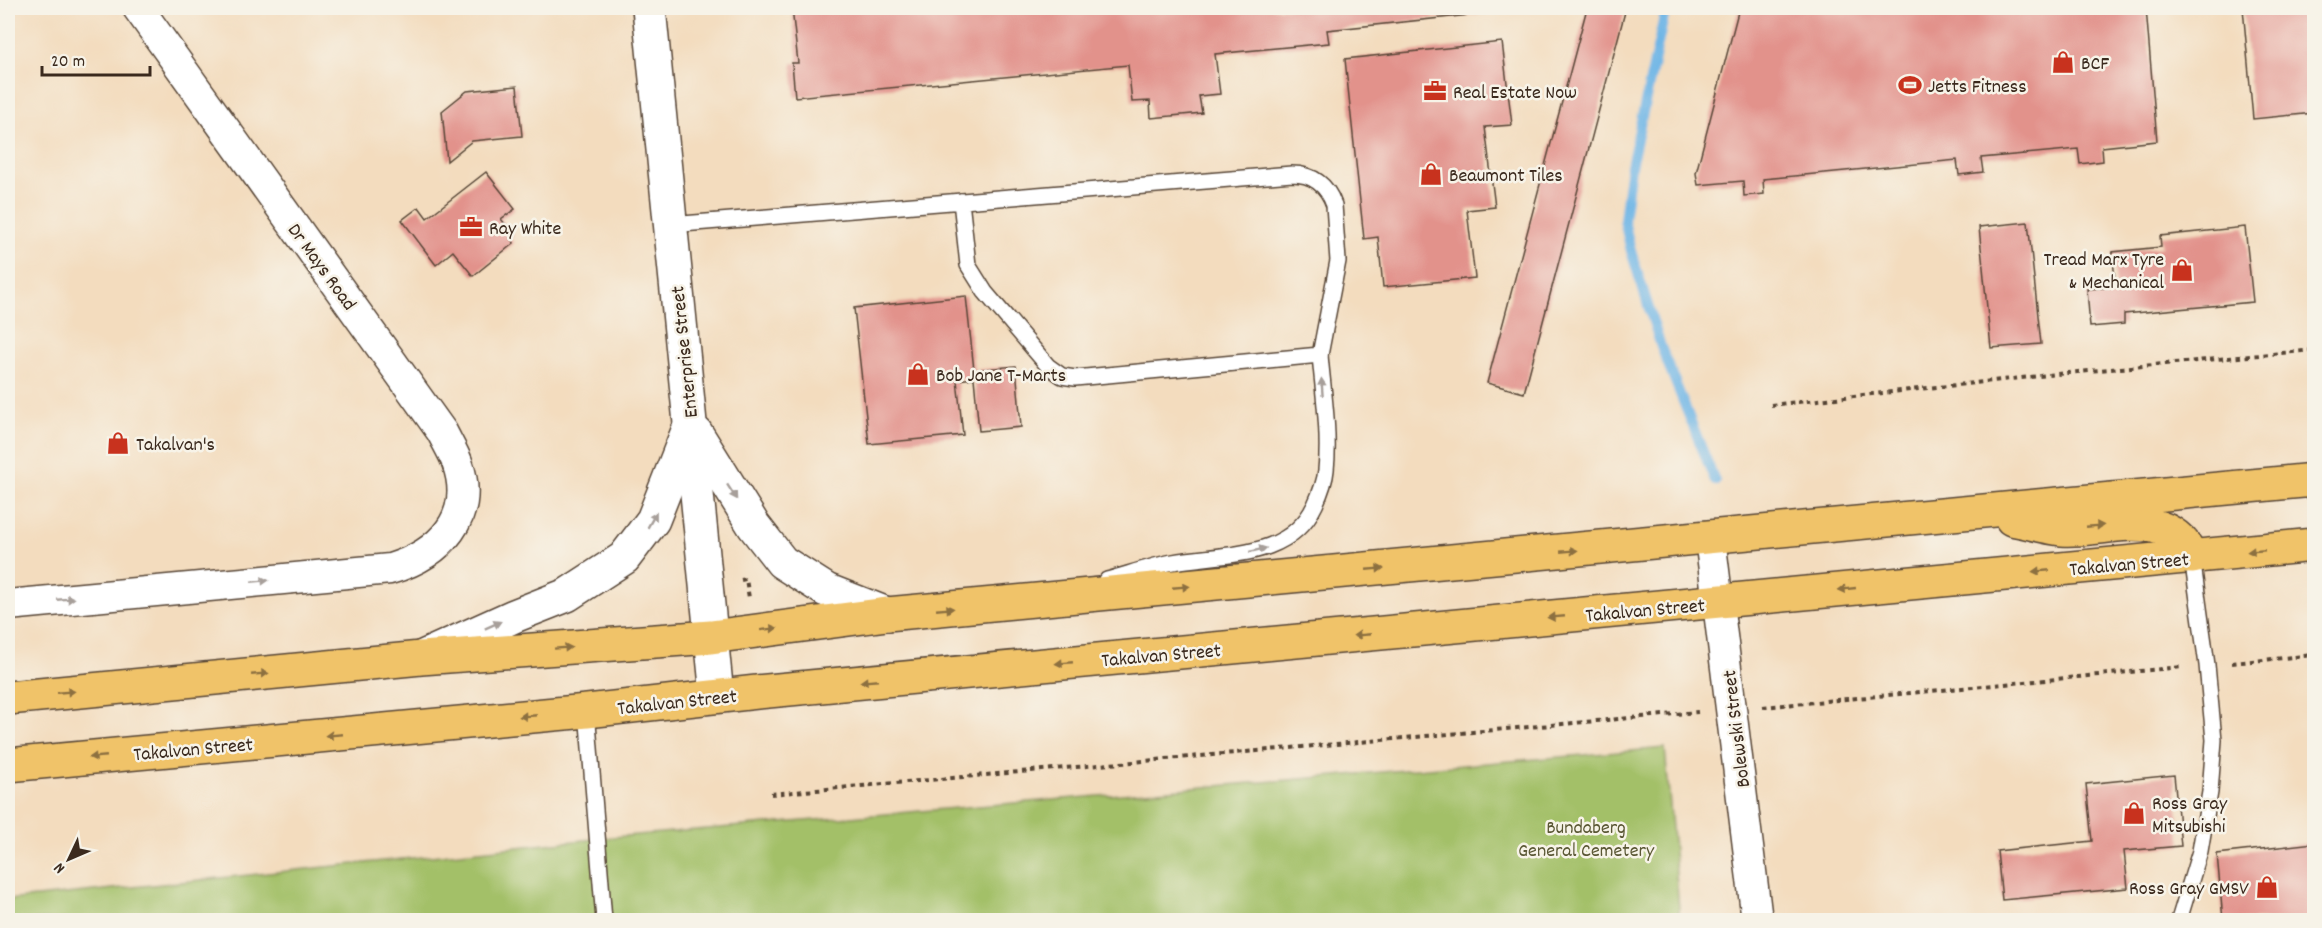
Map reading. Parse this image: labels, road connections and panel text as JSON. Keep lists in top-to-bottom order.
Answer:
{
  "streets": {
    "highway": ["Takalvan Street"],
    "street": ["Dr Mays Road", "Enterprise Street", "Bolewski Street"]
  },
  "crossings": [
    ["Enterprise Street", "Takalvan Street"],
    ["Takalvan Street", "Bolewski Street"]
  ],
  "parks": ["Bundaberg General Cemetery"],
  "places": {
    "shop": [
      "BCF",
      "Beaumont Tiles",
      "Tread Marx Tyre & Mechanical",
      "Bob Jane T-Marts",
      "Takalvan's",
      "Ross Gray Mitsubishi",
      "Ross Gray GMSV"
    ],
    "sports": ["Jetts Fitness"],
    "office": ["Real Estate Now", "Ray White"]
  },
  "scale_bar": "20 m",
  "north": "bottom left"
}
